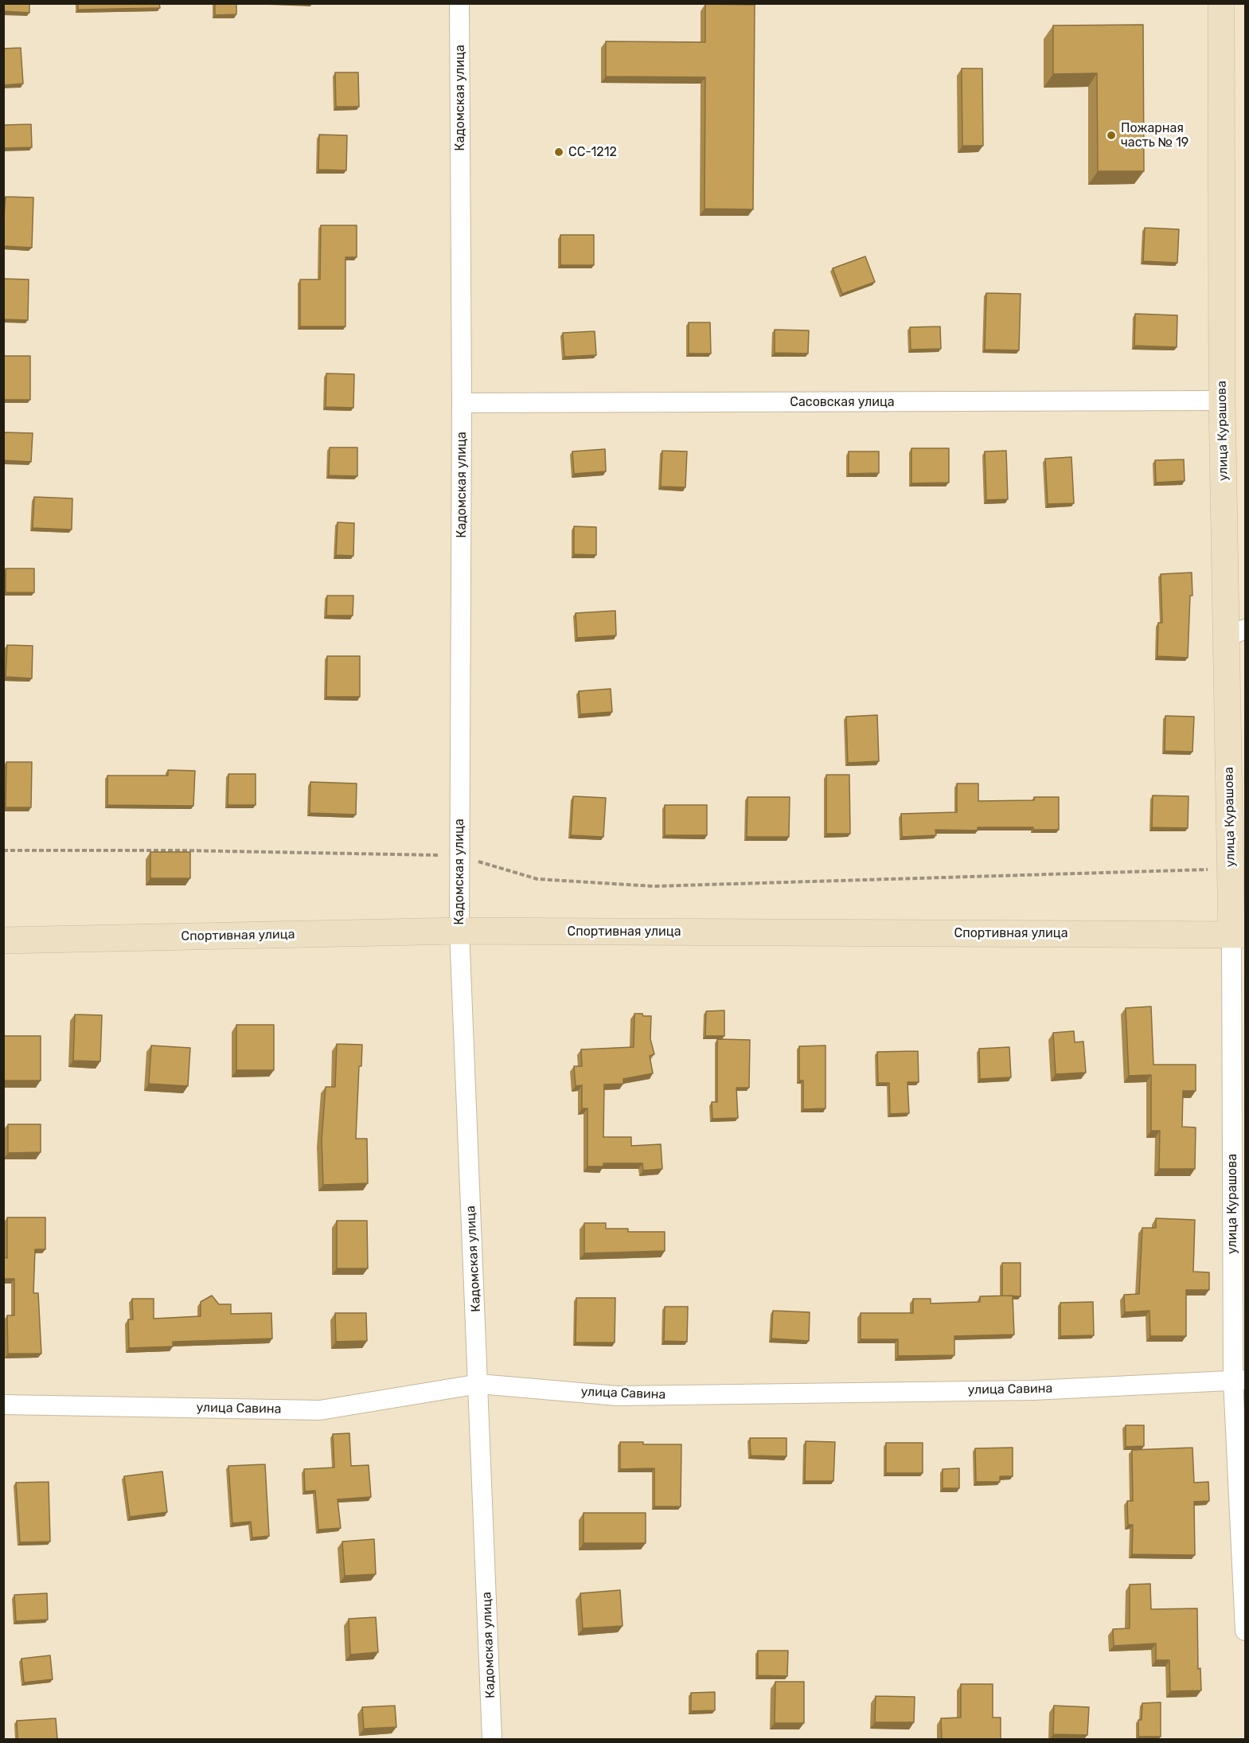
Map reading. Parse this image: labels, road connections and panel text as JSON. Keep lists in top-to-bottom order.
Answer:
{
  "streets": {
    "street": [
      "Кадомская улица",
      "Сасовская улица",
      "улица Курашова",
      "Спортивная улица",
      "улица Савина"
    ]
  },
  "crossings": [
    ["Кадомская улица", "Сасовская улица"],
    ["Кадомская улица", "Спортивная улица"],
    ["Кадомская улица", "улица Савина"],
    ["Сасовская улица", "улица Курашова"],
    ["улица Курашова", "Спортивная улица"],
    ["улица Курашова", "улица Савина"]
  ],
  "places": ["Пожарная часть № 19", "СС-1212"]
}
